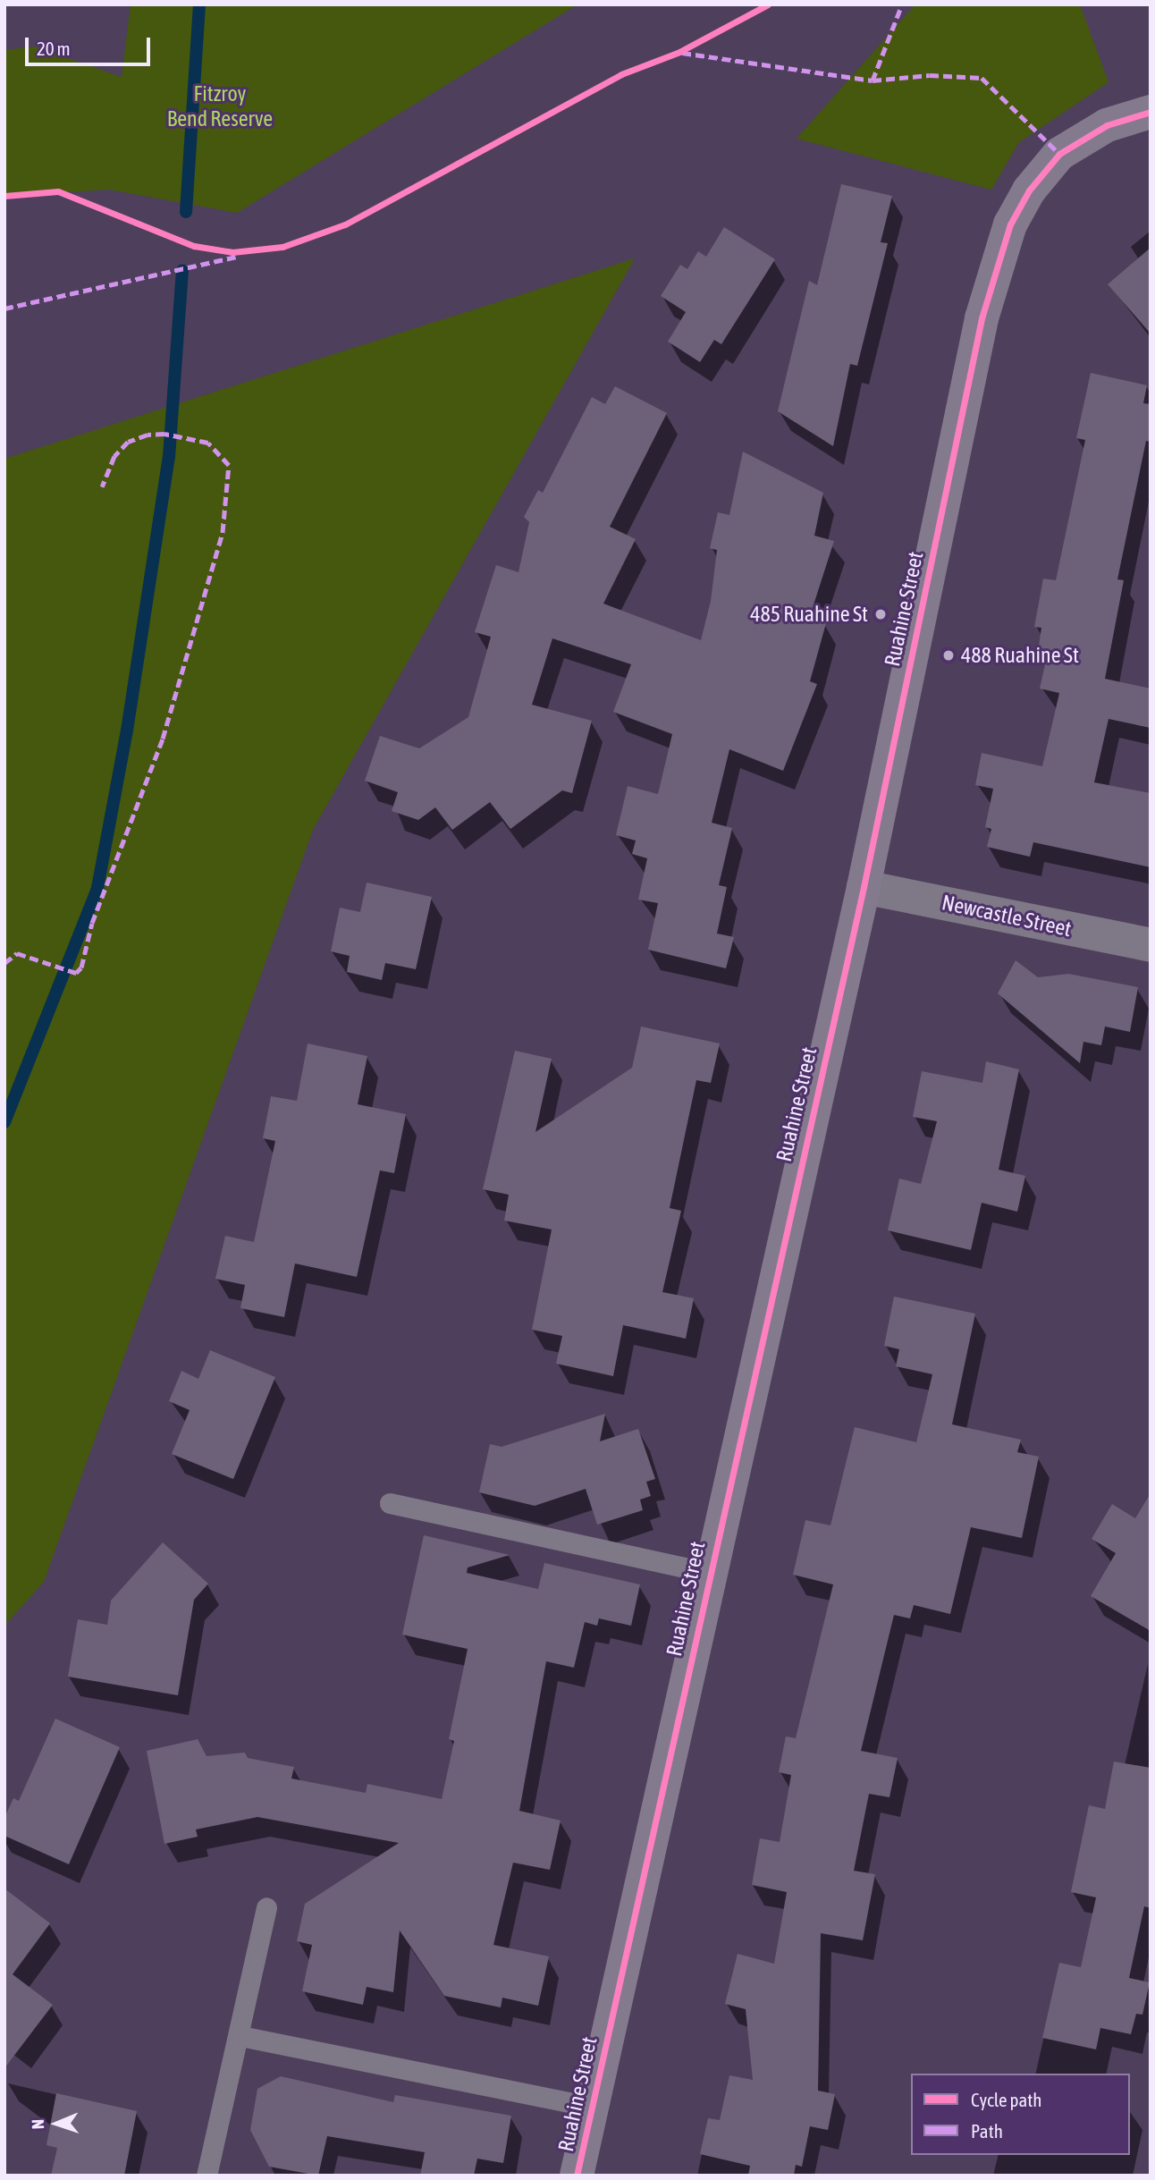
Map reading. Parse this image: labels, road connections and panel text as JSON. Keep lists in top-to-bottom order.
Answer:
{
  "streets": {
    "street": ["Ruahine Street", "Newcastle Street"]
  },
  "crossings": [
    ["Ruahine Street", "Newcastle Street"]
  ],
  "parks": ["Fitzroy Bend Reserve"],
  "places": ["485 Ruahine St", "488 Ruahine St"],
  "legend": ["Cycle path", "Path"],
  "scale_bar": "20 m",
  "north": "left"
}
